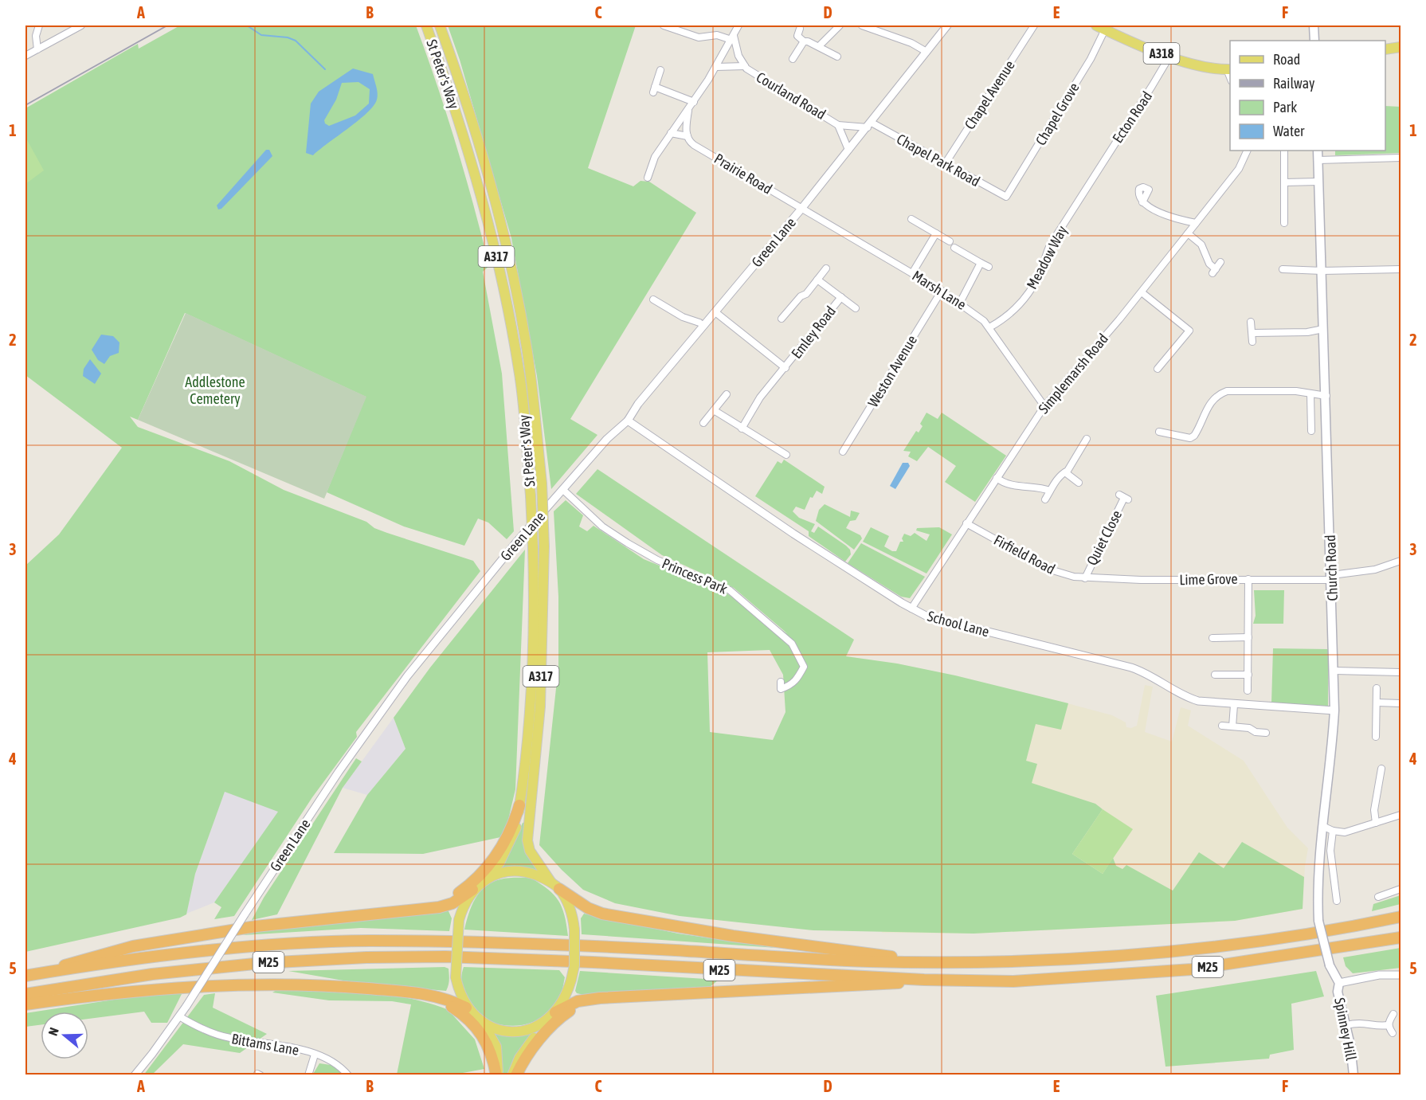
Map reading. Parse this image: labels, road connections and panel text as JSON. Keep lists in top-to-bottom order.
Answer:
{
  "streets": {
    "highway": ["M25"],
    "main road": [
      "A318",
      "St Peter's Way",
      "A317",
      "Church Road",
      "Spinney Hill"
    ],
    "street": [
      "Chapel Avenue",
      "Courland Road",
      "Chapel Grove",
      "Ecton Road",
      "Chapel Park Road",
      "Prairie Road",
      "Green Lane",
      "Meadow Way",
      "Marsh Lane",
      "Emley Road",
      "Weston Avenue",
      "Simplemarsh Road",
      "Quiet Close",
      "Firfield Road",
      "Princess Park",
      "Lime Grove",
      "School Lane",
      "Bittams Lane"
    ]
  },
  "crossings": [
    ["A318", "Chapel Grove"],
    ["A318", "Ecton Road"],
    ["St Peter's Way", "M25"],
    ["Chapel Avenue", "Chapel Park Road"],
    ["Courland Road", "Chapel Park Road"],
    ["Courland Road", "Green Lane"],
    ["Chapel Grove", "Chapel Park Road"],
    ["Ecton Road", "Meadow Way"],
    ["Chapel Park Road", "Green Lane"],
    ["Prairie Road", "Green Lane"],
    ["Prairie Road", "Marsh Lane"],
    ["Green Lane", "Marsh Lane"],
    ["Green Lane", "Emley Road"],
    ["Green Lane", "Princess Park"],
    ["Green Lane", "School Lane"],
    ["Green Lane", "Bittams Lane"],
    ["Meadow Way", "Marsh Lane"],
    ["Marsh Lane", "Weston Avenue"],
    ["Marsh Lane", "Simplemarsh Road"],
    ["Simplemarsh Road", "Firfield Road"],
    ["Simplemarsh Road", "School Lane"],
    ["Quiet Close", "Firfield Road"],
    ["Quiet Close", "Lime Grove"],
    ["Firfield Road", "Lime Grove"],
    ["Church Road", "Lime Grove"],
    ["Church Road", "School Lane"],
    ["Church Road", "Spinney Hill"]
  ],
  "parks": ["Addlestone Cemetery"],
  "legend": [
    "Road",
    "Railway",
    "Park",
    "Water"
  ],
  "north": "left",
  "grid": {
    "columns": [
      "A",
      "B",
      "C",
      "D",
      "E",
      "F"
    ],
    "rows": [
      "1",
      "2",
      "3",
      "4",
      "5"
    ]
  }
}
